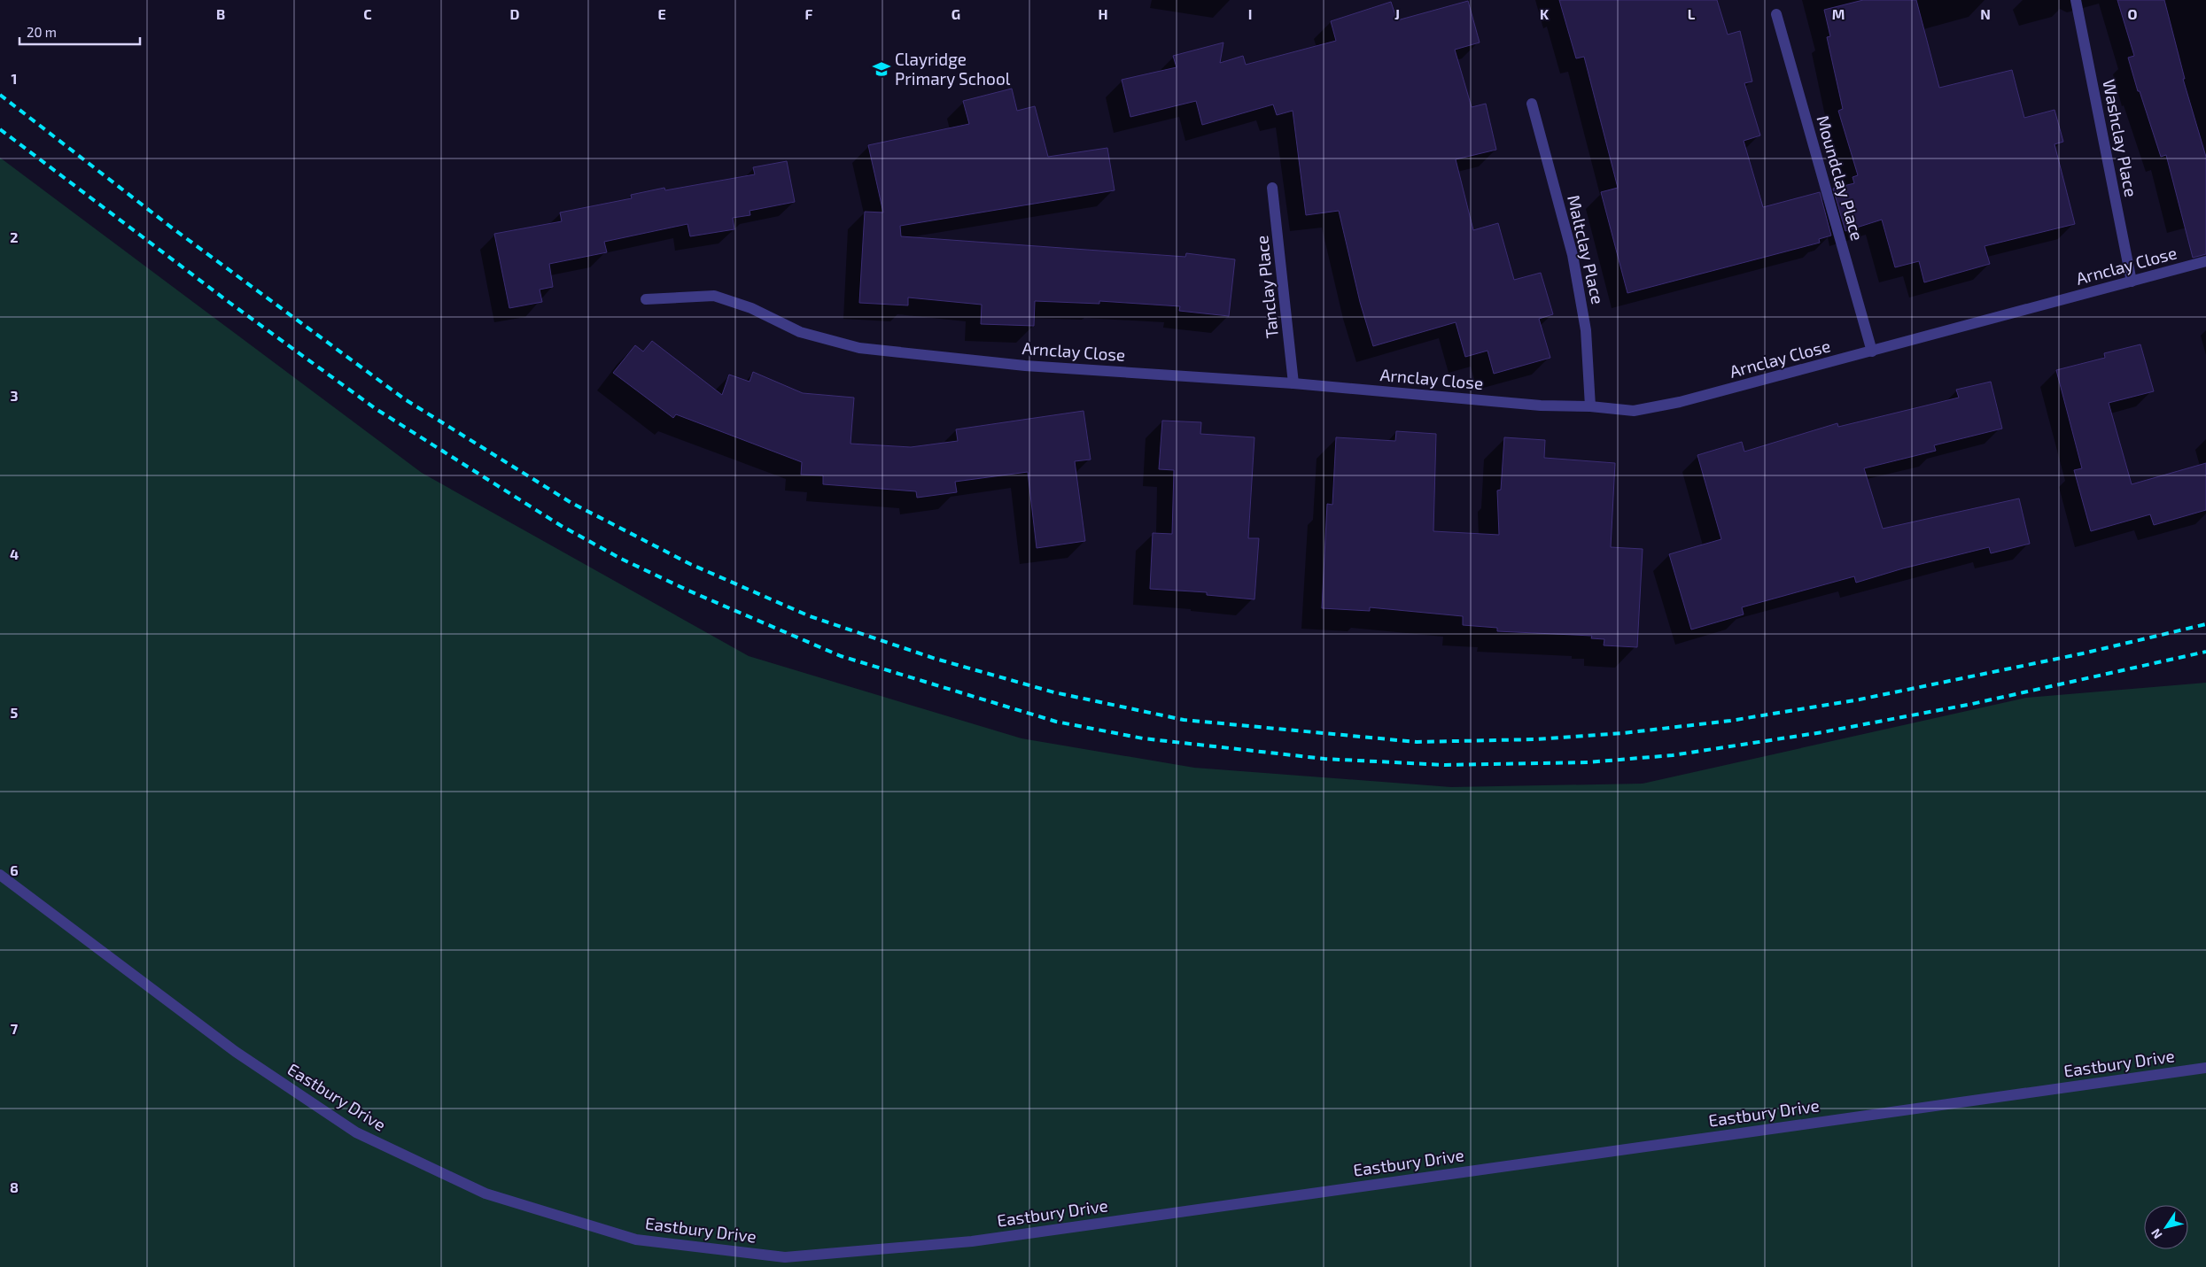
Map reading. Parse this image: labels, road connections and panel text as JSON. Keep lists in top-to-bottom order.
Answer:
{
  "streets": {
    "street": [
      "Washclay Place",
      "Moundclay Place",
      "Maltclay Place",
      "Arnclay Close",
      "Tanclay Place",
      "Eastbury Drive"
    ]
  },
  "crossings": [
    ["Washclay Place", "Arnclay Close"],
    ["Moundclay Place", "Arnclay Close"],
    ["Maltclay Place", "Arnclay Close"],
    ["Arnclay Close", "Tanclay Place"]
  ],
  "places": {
    "school or university": ["Clayridge Primary School"]
  },
  "scale_bar": "20 m",
  "north": "bottom left",
  "grid": {
    "columns": [
      "B",
      "C",
      "D",
      "E",
      "F",
      "G",
      "H",
      "I",
      "J",
      "K",
      "L",
      "M",
      "N",
      "O"
    ],
    "rows": [
      "1",
      "2",
      "3",
      "4",
      "5",
      "6",
      "7",
      "8"
    ]
  }
}
